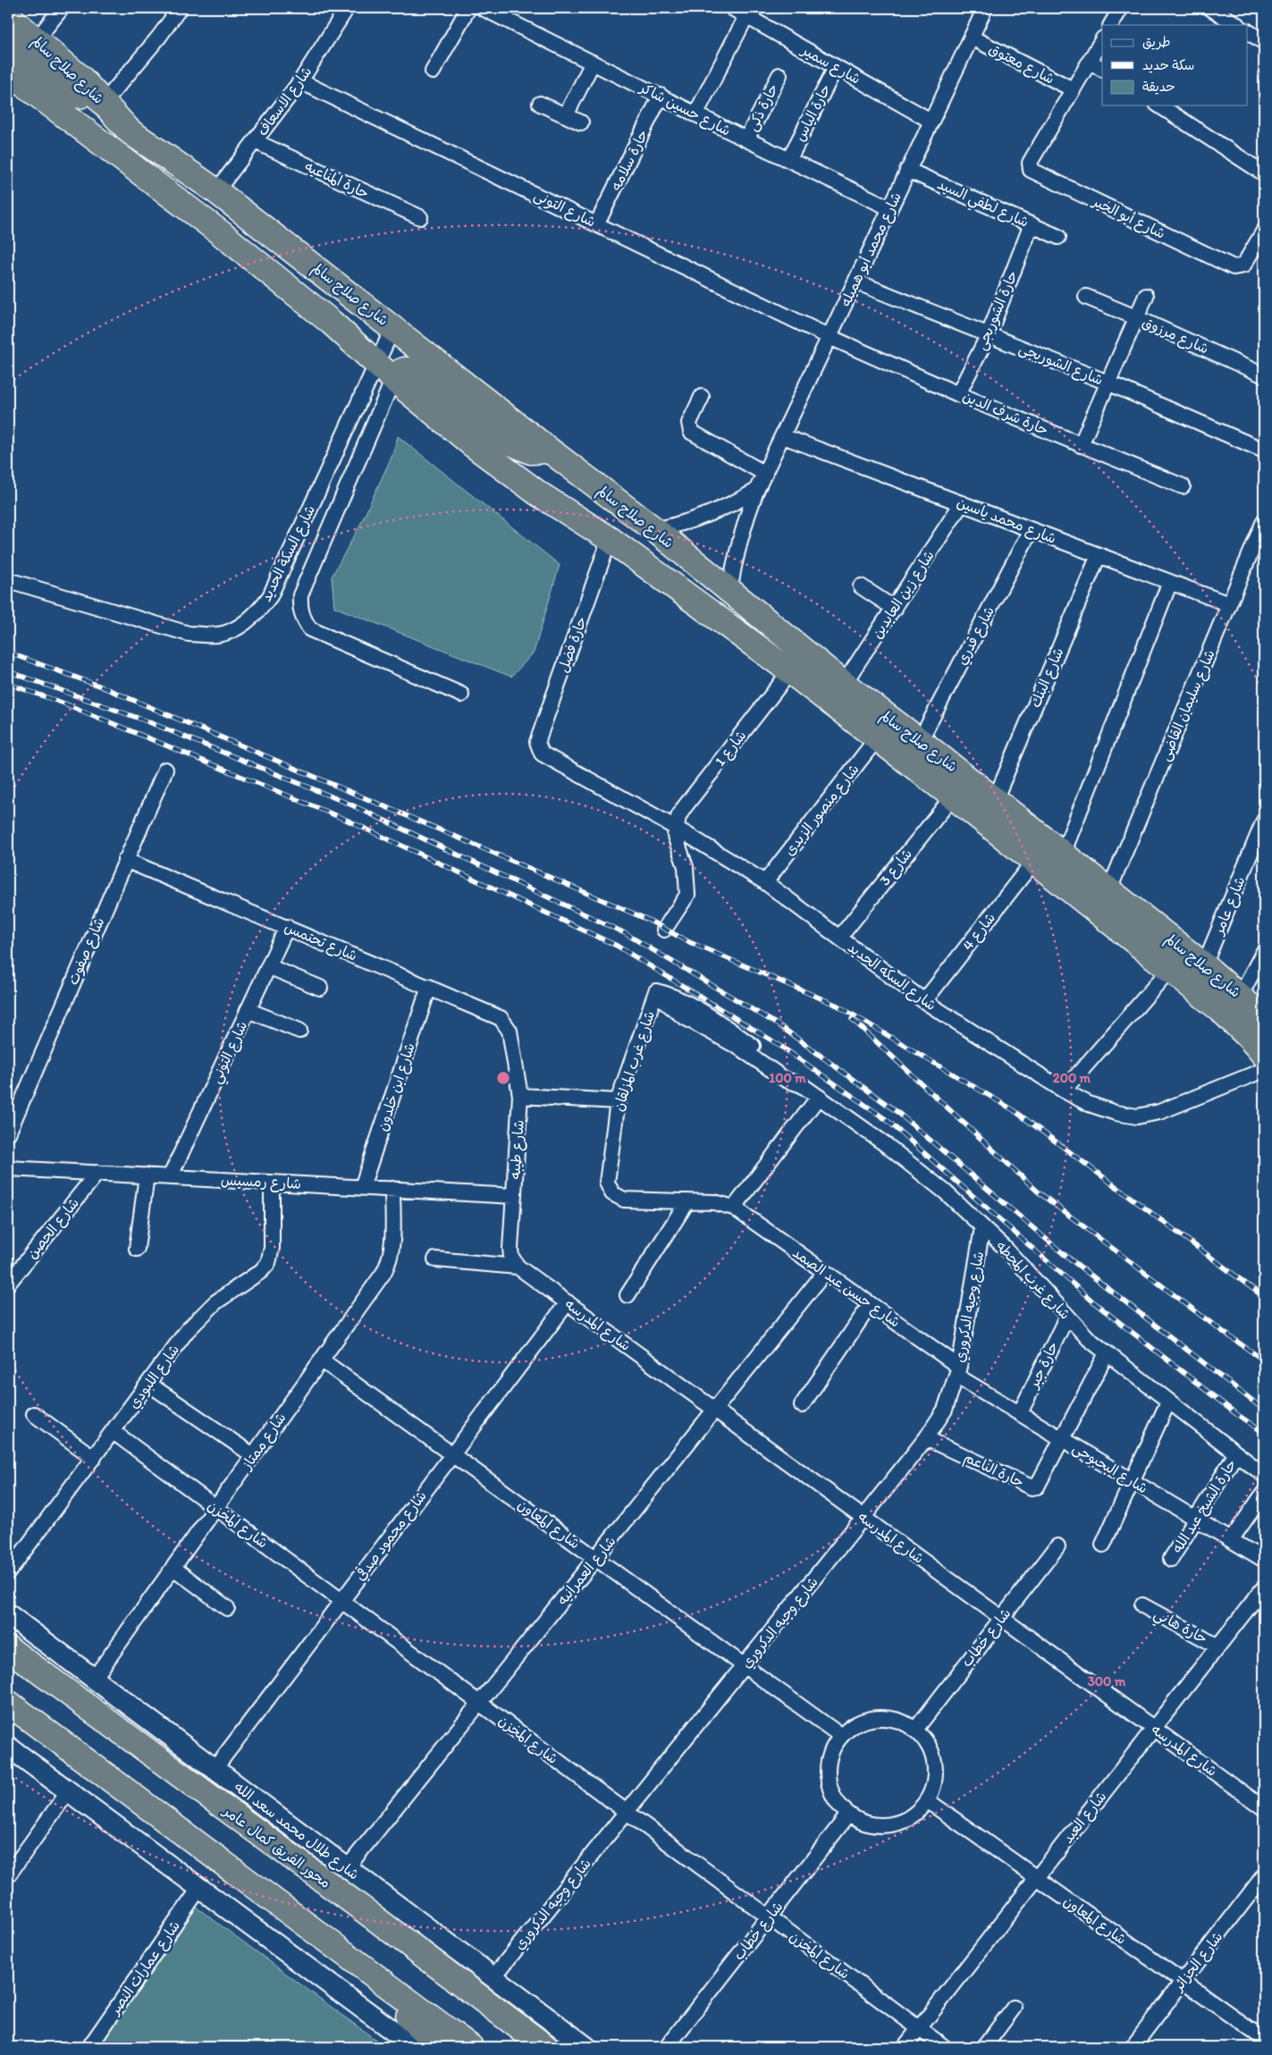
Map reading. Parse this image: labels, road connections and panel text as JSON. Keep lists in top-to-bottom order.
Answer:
{
  "streets": {
    "highway": ["شارع صلاح سالم", "محور الفريق كمال عامر"],
    "main road": ["شارع طلال محمد سعد الله"],
    "street": [
      "شارع معتوق",
      "شارع سمير",
      "شارع الاسعاف",
      "حارة ذكى",
      "شارع حسين شاكر",
      "حارة الياس",
      "حارة سلامه",
      "حارة المناعيه",
      "شارع لطفي السيد",
      "شارع التونى",
      "شارع أبو الخير",
      "شارع محمد أبو هميله",
      "حارة الشوربجى",
      "شارع مرزوق",
      "شارع الشوربجى",
      "حارة شرف الدين",
      "شارع محمد ياسين",
      "شارع السكة الحديد",
      "شارع زين العابدين",
      "شارع قدري",
      "حارة فضل",
      "شارع البنك",
      "شارع سليمان القاضى",
      "شارع 1",
      "شارع منصور الزيدى",
      "شارع 3",
      "شارع عامر",
      "شارع 4",
      "شارع تحتمس",
      "شارع صفوت",
      "شارع السكه الحديد",
      "شارع التوني",
      "شارع غرب المزلقان",
      "شارع ابن خلدون",
      "شارع طيبه",
      "شارع رمسيس",
      "شارع الحصن",
      "شارع غرب المحطه",
      "شارع حسن عبد الصمد",
      "شارع وجيه الدكروري",
      "شارع المدرسه",
      "حارة جبر",
      "شارع اللبودي",
      "شارع ممتاز",
      "شارع البحبوحى",
      "حارة الناعم",
      "حارة الشيخ عبد الله",
      "شارع المخزن",
      "شارع المعاون",
      "شارع محمود صدقي",
      "شارع العمرانيه",
      "حارة هاني",
      "شارع خطاب",
      "شارع العبد",
      "شارع الجزائر",
      "شارع عمارات النصر"
    ]
  },
  "crossings": [
    ["شارع معتوق", "شارع أبو الخير"],
    ["شارع معتوق", "شارع محمد أبو هميله"],
    ["شارع سمير", "حارة الياس"],
    ["شارع سمير", "شارع محمد أبو هميله"],
    ["شارع صلاح سالم", "شارع الاسعاف"],
    ["شارع صلاح سالم", "شارع محمد أبو هميله"],
    ["شارع صلاح سالم", "شارع السكة الحديد"],
    ["شارع صلاح سالم", "شارع زين العابدين"],
    ["شارع صلاح سالم", "شارع قدري"],
    ["شارع صلاح سالم", "حارة فضل"],
    ["شارع صلاح سالم", "شارع البنك"],
    ["شارع صلاح سالم", "شارع سليمان القاضى"],
    ["شارع صلاح سالم", "شارع 1"],
    ["شارع صلاح سالم", "شارع منصور الزيدى"],
    ["شارع صلاح سالم", "شارع 3"],
    ["شارع صلاح سالم", "شارع عامر"],
    ["شارع صلاح سالم", "شارع 4"],
    ["شارع الاسعاف", "حارة المناعيه"],
    ["شارع الاسعاف", "شارع التونى"],
    ["حارة ذكى", "شارع حسين شاكر"],
    ["شارع حسين شاكر", "حارة الياس"],
    ["شارع حسين شاكر", "حارة سلامه"],
    ["شارع حسين شاكر", "شارع محمد أبو هميله"],
    ["حارة سلامه", "شارع التونى"],
    ["شارع لطفي السيد", "شارع محمد أبو هميله"],
    ["شارع لطفي السيد", "حارة الشوربجى"],
    ["شارع التونى", "شارع محمد أبو هميله"],
    ["شارع التونى", "حارة شرف الدين"],
    ["شارع محمد أبو هميله", "شارع الشوربجى"],
    ["شارع محمد أبو هميله", "حارة شرف الدين"],
    ["شارع محمد أبو هميله", "شارع محمد ياسين"],
    ["حارة الشوربجى", "شارع الشوربجى"],
    ["حارة الشوربجى", "حارة شرف الدين"],
    ["شارع محمد ياسين", "شارع زين العابدين"],
    ["شارع محمد ياسين", "شارع قدري"],
    ["شارع محمد ياسين", "شارع البنك"],
    ["شارع محمد ياسين", "شارع سليمان القاضى"],
    ["حارة فضل", "شارع السكه الحديد"],
    ["شارع 1", "شارع السكه الحديد"],
    ["شارع منصور الزيدى", "شارع السكه الحديد"],
    ["شارع 3", "شارع السكه الحديد"],
    ["شارع 4", "شارع السكه الحديد"],
    ["شارع تحتمس", "شارع صفوت"],
    ["شارع تحتمس", "شارع التوني"],
    ["شارع تحتمس", "شارع ابن خلدون"],
    ["شارع تحتمس", "شارع طيبه"],
    ["شارع التوني", "شارع رمسيس"],
    ["شارع غرب المزلقان", "شارع غرب المحطه"],
    ["شارع غرب المزلقان", "شارع حسن عبد الصمد"],
    ["شارع ابن خلدون", "شارع رمسيس"],
    ["شارع طيبه", "شارع رمسيس"],
    ["شارع طيبه", "شارع المدرسه"],
    ["شارع رمسيس", "شارع الحصن"],
    ["شارع رمسيس", "شارع اللبودي"],
    ["شارع رمسيس", "شارع ممتاز"],
    ["شارع غرب المحطه", "شارع وجيه الدكروري"],
    ["شارع غرب المحطه", "حارة جبر"],
    ["شارع غرب المحطه", "حارة الناعم"],
    ["شارع غرب المحطه", "حارة الشيخ عبد الله"],
    ["شارع حسن عبد الصمد", "شارع وجيه الدكروري"],
    ["شارع حسن عبد الصمد", "شارع البحبوحى"],
    ["شارع حسن عبد الصمد", "شارع العمرانيه"],
    ["شارع وجيه الدكروري", "شارع المدرسه"],
    ["شارع وجيه الدكروري", "شارع البحبوحى"],
    ["شارع وجيه الدكروري", "حارة الناعم"],
    ["شارع وجيه الدكروري", "شارع المخزن"],
    ["شارع وجيه الدكروري", "شارع المعاون"],
    ["شارع وجيه الدكروري", "شارع طلال محمد سعد الله"],
    ["شارع المدرسه", "شارع محمود صدقي"],
    ["شارع المدرسه", "شارع العمرانيه"],
    ["شارع المدرسه", "شارع خطاب"],
    ["شارع المدرسه", "شارع العبد"],
    ["حارة جبر", "شارع البحبوحى"],
    ["شارع اللبودي", "شارع المخزن"],
    ["شارع ممتاز", "شارع المخزن"],
    ["شارع ممتاز", "شارع المعاون"],
    ["شارع ممتاز", "شارع طلال محمد سعد الله"],
    ["شارع البحبوحى", "حارة الناعم"],
    ["شارع البحبوحى", "حارة الشيخ عبد الله"],
    ["شارع المخزن", "شارع محمود صدقي"],
    ["شارع المخزن", "شارع العمرانيه"],
    ["شارع المخزن", "شارع خطاب"],
    ["شارع المخزن", "شارع العبد"],
    ["شارع المعاون", "شارع محمود صدقي"],
    ["شارع المعاون", "شارع العمرانيه"],
    ["شارع المعاون", "شارع خطاب"],
    ["شارع المعاون", "شارع العبد"],
    ["شارع المعاون", "شارع الجزائر"],
    ["شارع محمود صدقي", "شارع طلال محمد سعد الله"],
    ["شارع العمرانيه", "شارع طلال محمد سعد الله"],
    ["حارة هاني", "شارع العبد"]
  ],
  "legend": ["طريق", "سكة حديد", "حديقة"],
  "rings": ["100 m", "200 m", "300 m"]
}
